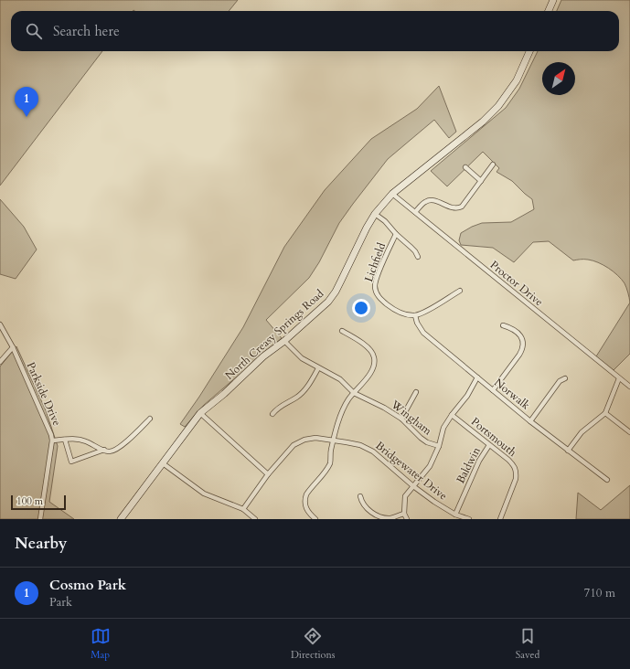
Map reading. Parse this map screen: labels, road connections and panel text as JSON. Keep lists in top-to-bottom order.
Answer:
{
  "streets": {
    "street": [
      "Lichfield",
      "Proctor Drive",
      "North Creasy Springs Road",
      "Parkside Drive",
      "Norwalk",
      "Wingham",
      "Portsmouth",
      "Baldwin",
      "Bridgewater Drive"
    ]
  },
  "crossings": [
    ["Lichfield", "Norwalk"],
    ["Proctor Drive", "North Creasy Springs Road"],
    ["North Creasy Springs Road", "Wingham"],
    ["Portsmouth", "Baldwin"],
    ["Baldwin", "Bridgewater Drive"]
  ],
  "scale_bar": "100 m",
  "north": "top right",
  "page": {
    "search": "Search here",
    "pins": "1",
    "scale": "100 m",
    "heading": "Nearby",
    "list": [
      {
        "mark": "1",
        "name": "Cosmo Park",
        "note": "Park",
        "value": "710 m"
      }
    ],
    "nav": ["Map", "Directions", "Saved"]
  }
}
